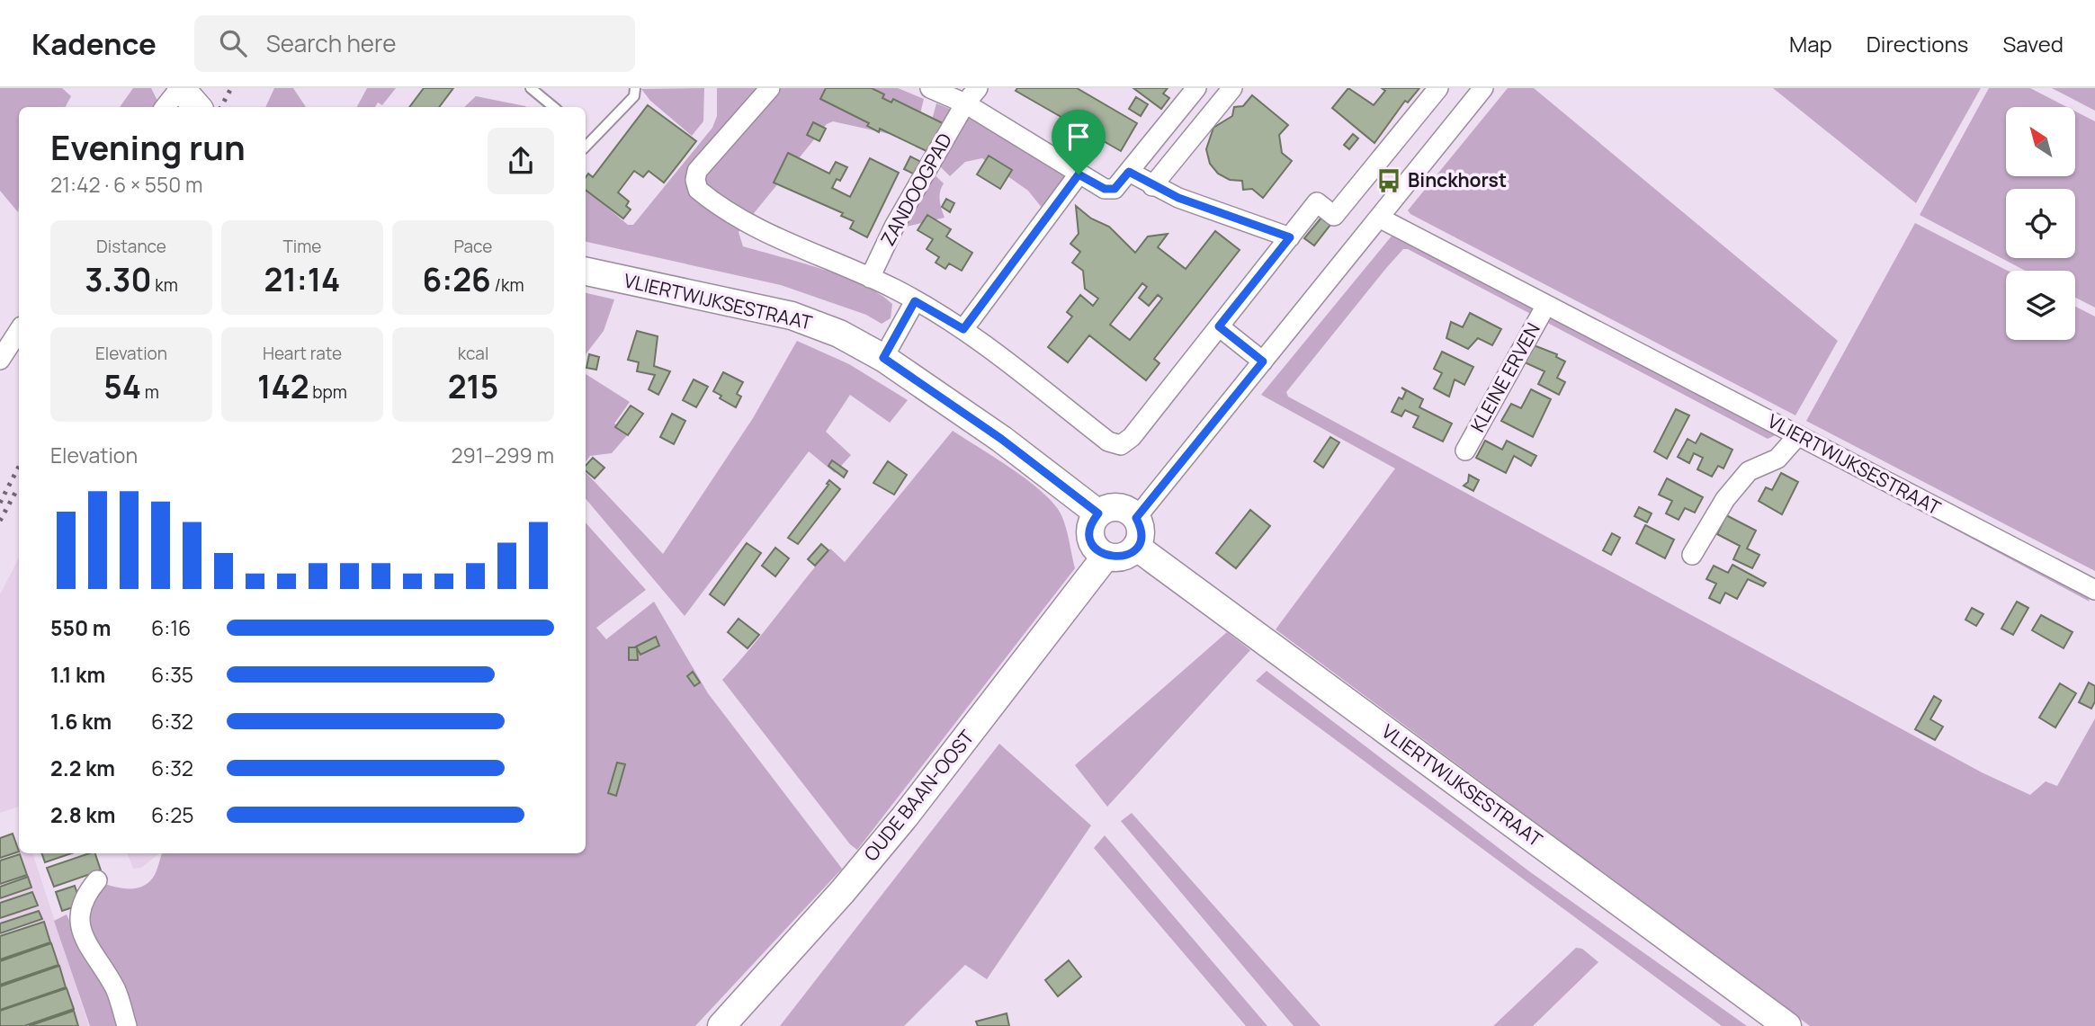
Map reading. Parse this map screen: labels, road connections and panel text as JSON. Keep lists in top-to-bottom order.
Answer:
{
  "streets": {
    "street": [
      "ZANDOOGPAD",
      "VLIERTWIJKSESTRAAT",
      "KLEINE ERVEN",
      "OUDE BAAN-OOST"
    ]
  },
  "crossings": [
    ["VLIERTWIJKSESTRAAT", "KLEINE ERVEN"],
    ["VLIERTWIJKSESTRAAT", "OUDE BAAN-OOST"]
  ],
  "places": {
    "bus stop": ["Binckhorst"]
  },
  "north": "top left",
  "page": {
    "header": "Kadence",
    "search": "Search here",
    "nav": ["Map", "Directions", "Saved"],
    "heading": ["Evening run", "21:42 · 6 × 550 m"],
    "stats": [
      ["Distance", "3.30 km"],
      ["Time", "21:14"],
      ["Pace", "6:26 /km"],
      ["Elevation", "54 m"],
      ["Heart rate", "142 bpm"],
      ["kcal", "215"]
    ],
    "chart": ["Elevation", "291–299 m"],
    "list": [
      {
        "name": "550 m",
        "note": "6:16"
      },
      {
        "name": "1.1 km",
        "note": "6:35"
      },
      {
        "name": "1.6 km",
        "note": "6:32"
      },
      {
        "name": "2.2 km",
        "note": "6:32"
      },
      {
        "name": "2.8 km",
        "note": "6:25"
      }
    ]
  }
}
